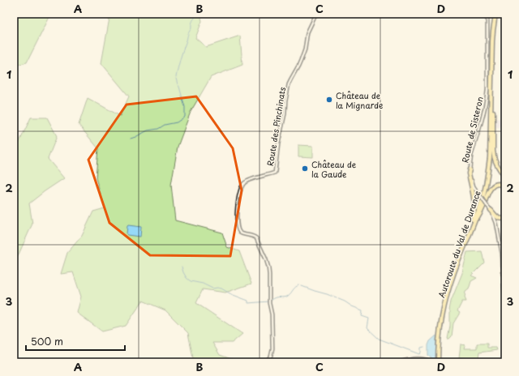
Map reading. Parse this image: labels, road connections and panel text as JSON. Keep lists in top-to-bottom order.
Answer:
{
  "streets": {
    "highway": ["Autoroute du Val de Durance"],
    "street": ["Route des Pinchinats", "Route de Sisteron"]
  },
  "places": ["Château de la Mignarde", "Château de la Gaude"],
  "scale_bar": "500 m",
  "grid": {
    "columns": [
      "A",
      "B",
      "C",
      "D"
    ],
    "rows": ["1", "2", "3"]
  }
}
